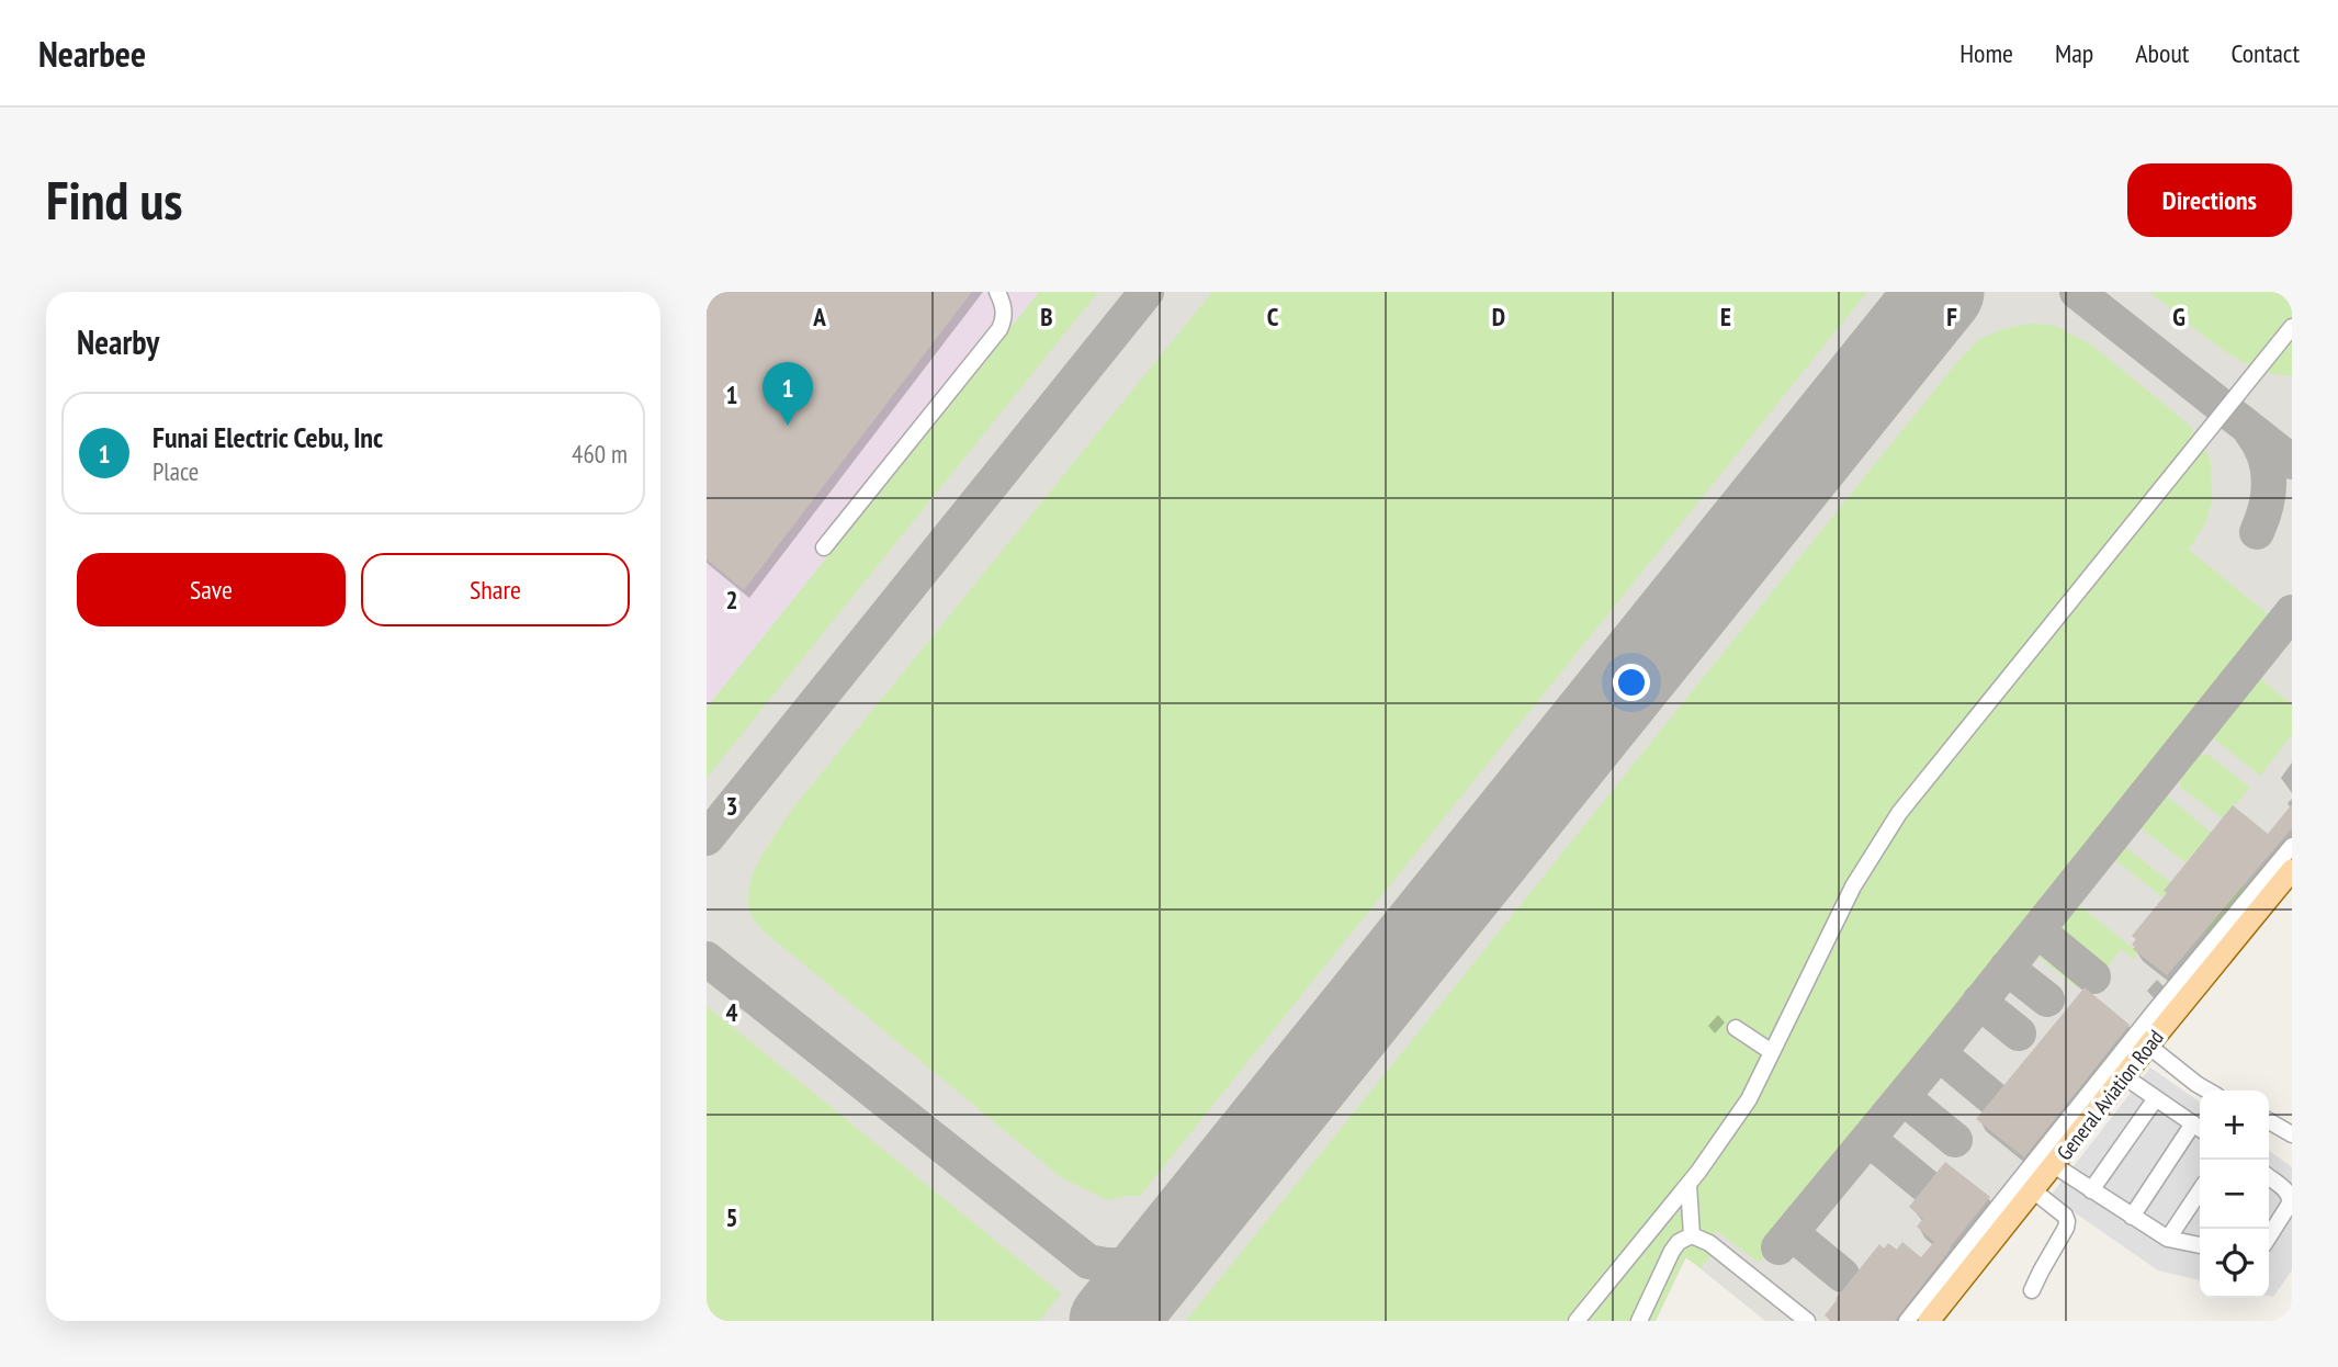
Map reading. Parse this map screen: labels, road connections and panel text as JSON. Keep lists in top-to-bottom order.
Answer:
{
  "streets": {
    "main road": ["General Aviation Road"]
  },
  "page": {
    "header": "Nearbee",
    "nav": [
      "Home",
      "Map",
      "About",
      "Contact"
    ],
    "buttons": [
      "Directions",
      ["Save", "Share"]
    ],
    "title": "Find us",
    "heading": "Nearby",
    "pins": "1",
    "list": [
      {
        "mark": "1",
        "name": "Funai Electric Cebu, Inc",
        "note": "Place",
        "value": "460 m"
      }
    ],
    "map_buttons": ["+", "−"]
  },
  "grid": {
    "columns": [
      "A",
      "B",
      "C",
      "D",
      "E",
      "F",
      "G"
    ],
    "rows": [
      "1",
      "2",
      "3",
      "4",
      "5"
    ]
  }
}
